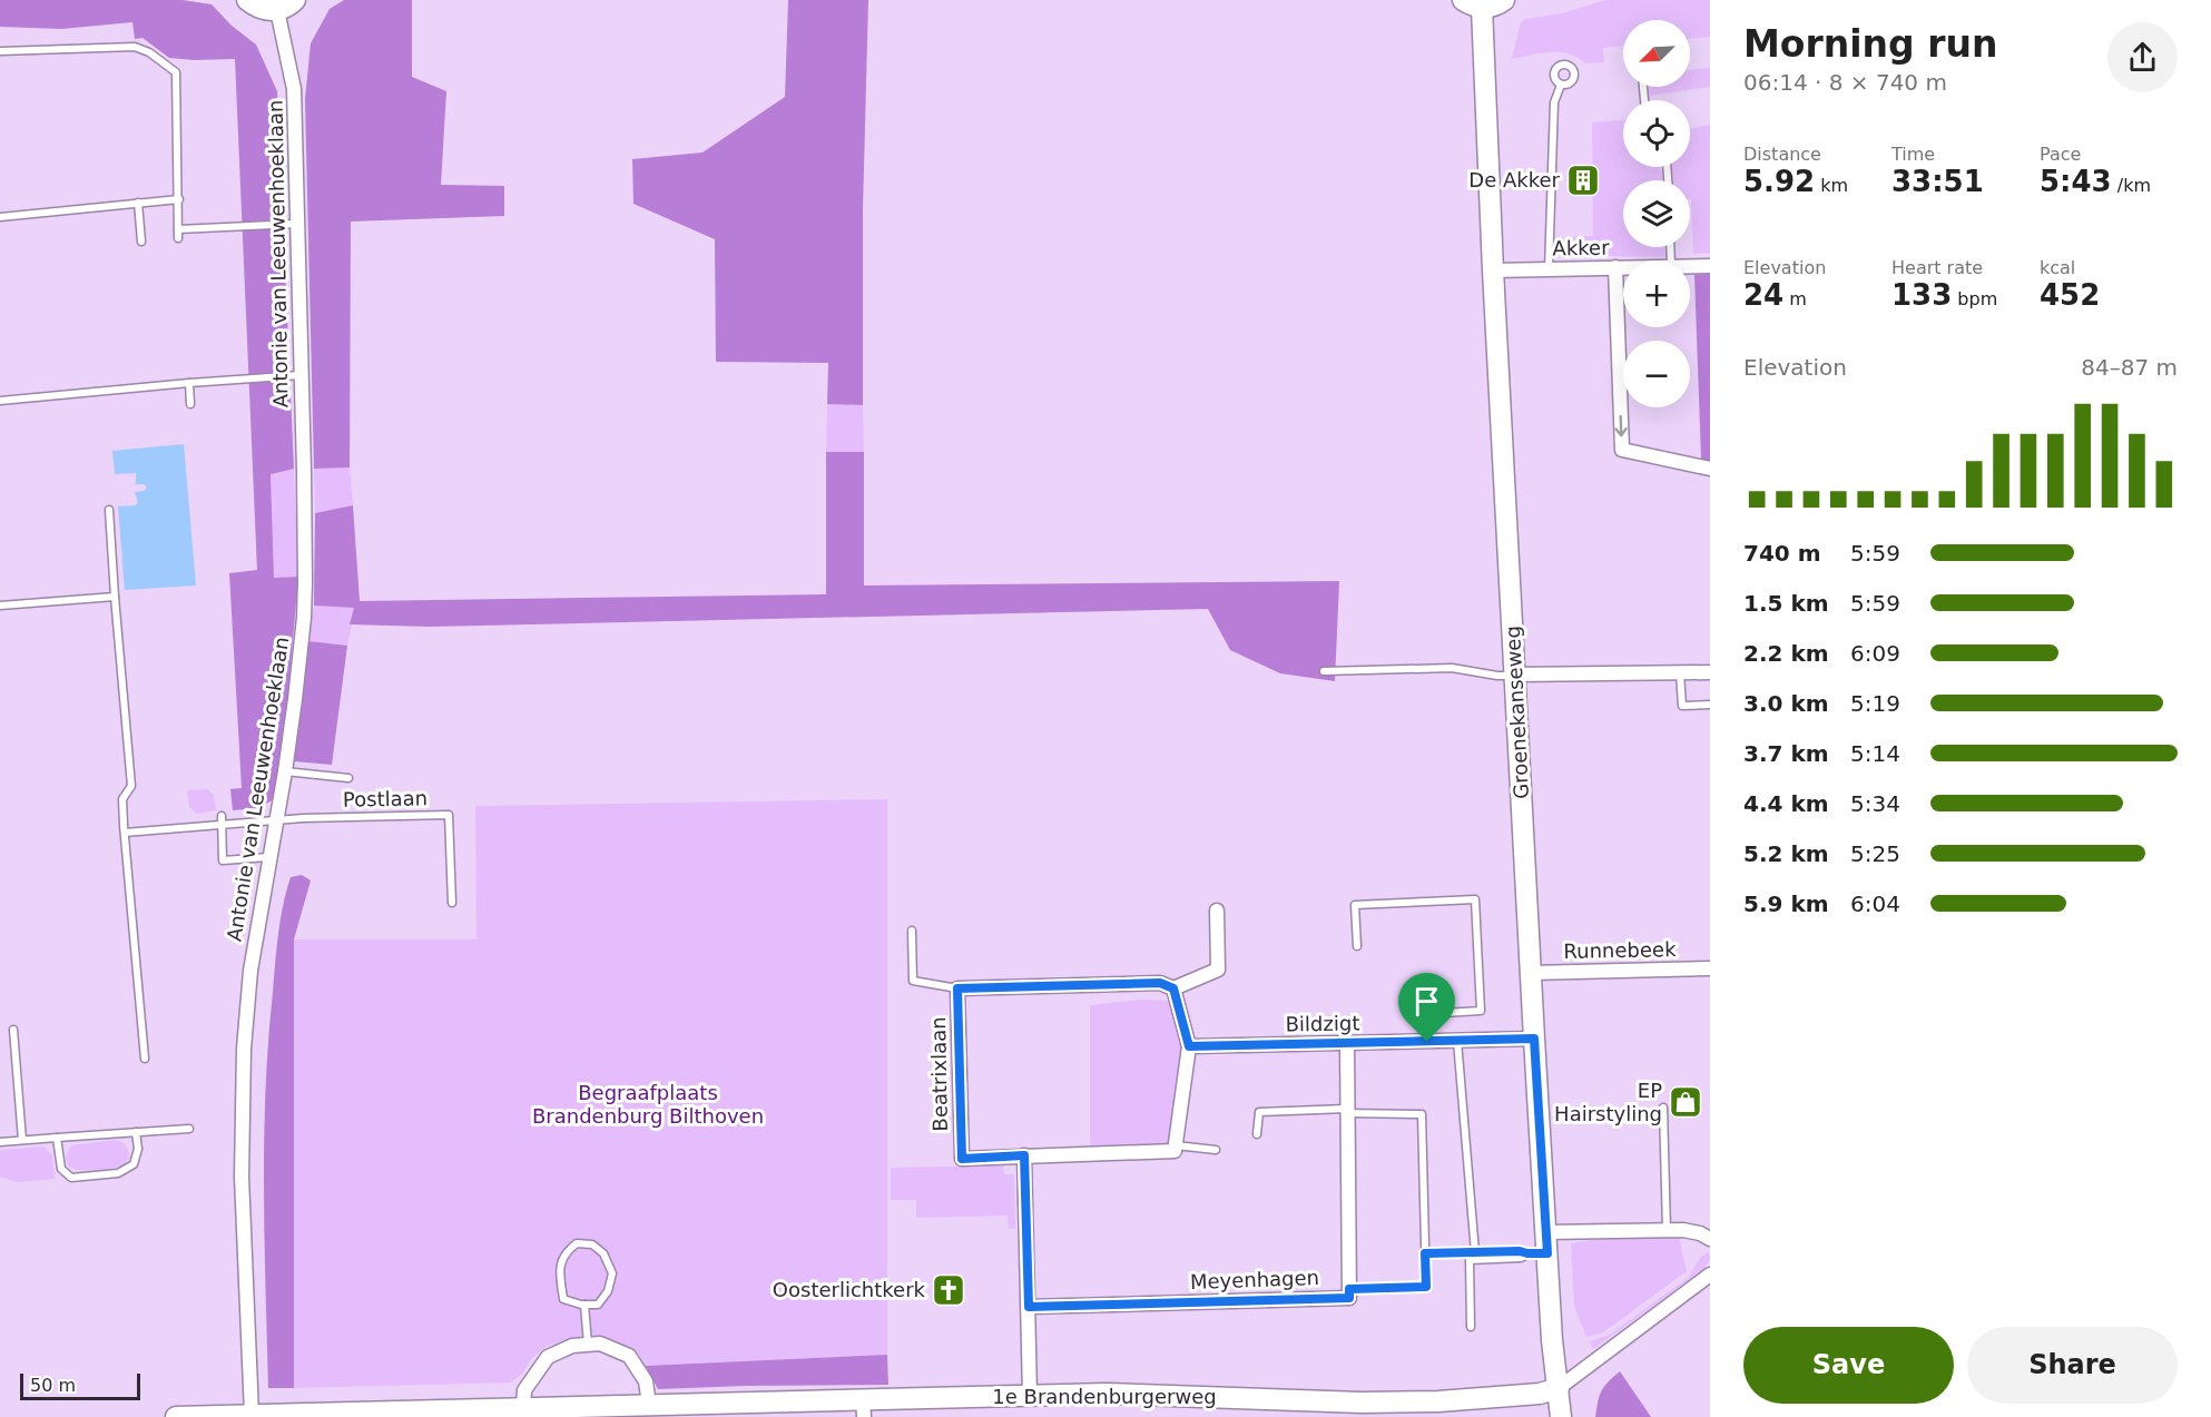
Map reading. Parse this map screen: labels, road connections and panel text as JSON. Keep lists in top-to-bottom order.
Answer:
{
  "streets": {
    "main road": ["Groenekanseweg", "1e Brandenburgerweg"],
    "street": [
      "Akker",
      "Antonie van Leeuwenhoeklaan",
      "Runnebeek",
      "Bildzigt",
      "Beatrixlaan",
      "Meyenhagen"
    ],
    "lane": ["Postlaan"]
  },
  "crossings": [
    ["Akker", "Groenekanseweg"],
    ["Antonie van Leeuwenhoeklaan", "Postlaan"],
    ["Antonie van Leeuwenhoeklaan", "1e Brandenburgerweg"],
    ["Groenekanseweg", "Runnebeek"],
    ["Groenekanseweg", "Bildzigt"],
    ["Groenekanseweg", "1e Brandenburgerweg"],
    ["Bildzigt", "Meyenhagen"]
  ],
  "parks": ["Begraafplaats Brandenburg Bilthoven"],
  "places": {
    "building": ["De Akker"],
    "shop": ["EP Hairstyling"],
    "church": ["Oosterlichtkerk"]
  },
  "scale_bar": "50 m",
  "north": "bottom left",
  "page": {
    "heading": ["Morning run", "06:14 · 8 × 740 m"],
    "map_buttons": ["+", "−"],
    "stats": [
      ["Distance", "5.92 km"],
      ["Time", "33:51"],
      ["Pace", "5:43 /km"],
      ["Elevation", "24 m"],
      ["Heart rate", "133 bpm"],
      ["kcal", "452"]
    ],
    "chart": ["Elevation", "84–87 m"],
    "list": [
      {
        "name": "740 m",
        "note": "5:59"
      },
      {
        "name": "1.5 km",
        "note": "5:59"
      },
      {
        "name": "2.2 km",
        "note": "6:09"
      },
      {
        "name": "3.0 km",
        "note": "5:19"
      },
      {
        "name": "3.7 km",
        "note": "5:14"
      },
      {
        "name": "4.4 km",
        "note": "5:34"
      },
      {
        "name": "5.2 km",
        "note": "5:25"
      },
      {
        "name": "5.9 km",
        "note": "6:04"
      }
    ],
    "buttons": ["Save", "Share"],
    "scale": "50 m"
  }
}
